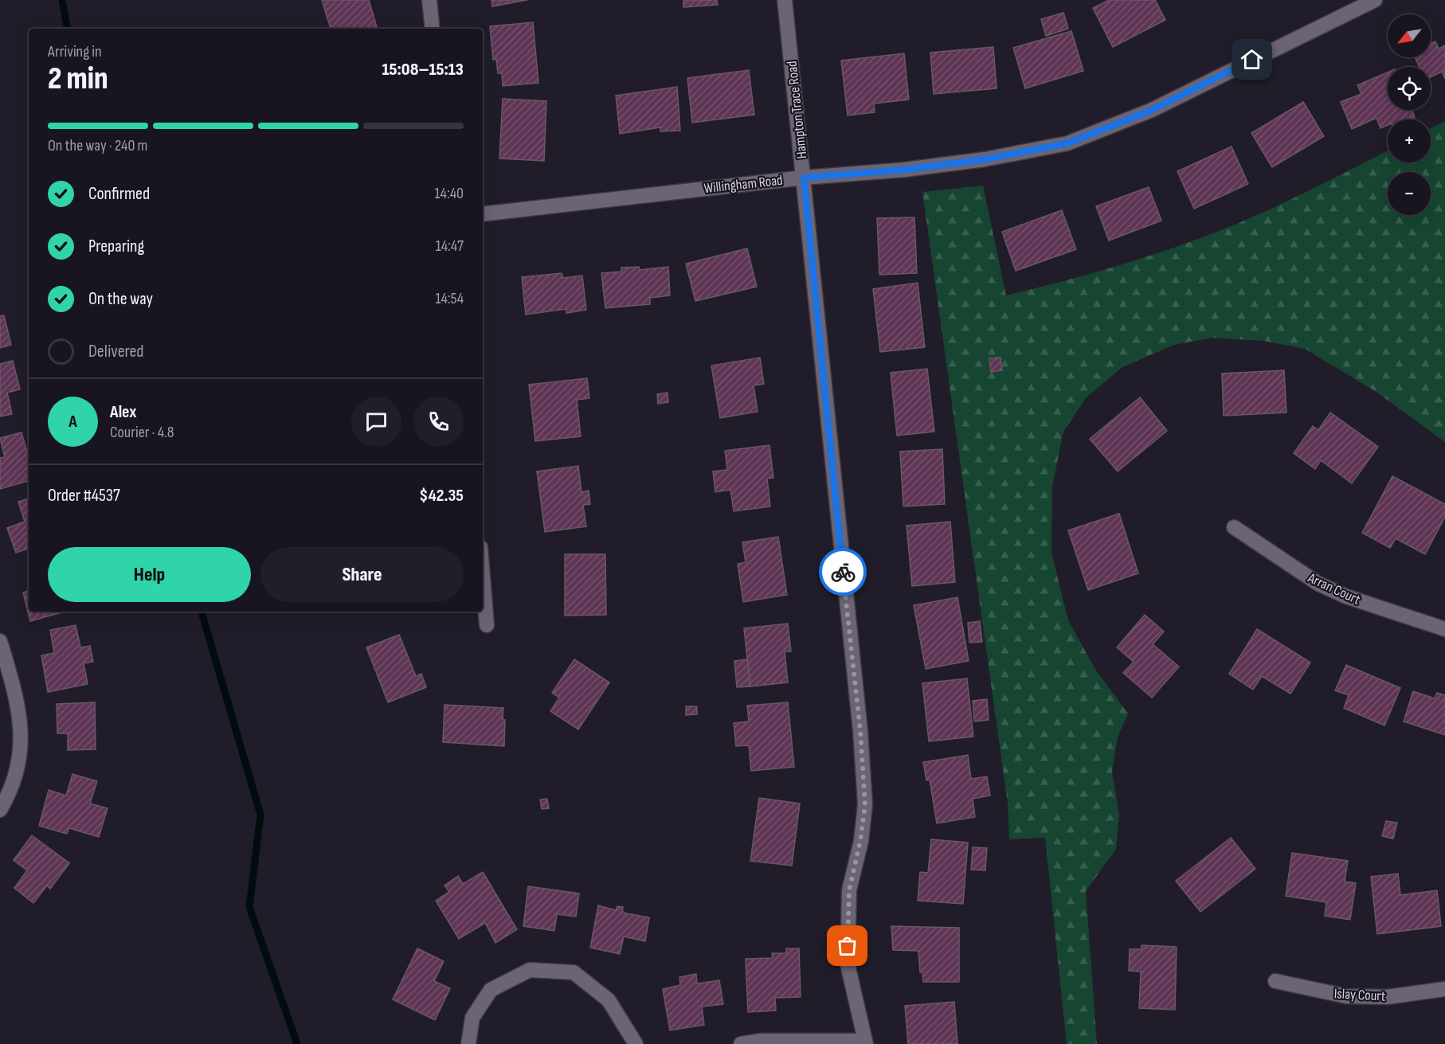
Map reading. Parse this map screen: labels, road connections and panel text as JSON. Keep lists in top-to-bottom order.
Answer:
{
  "streets": {
    "street": [
      "Hampton Trace Road",
      "Willingham Road",
      "Arran Court",
      "Islay Court"
    ]
  },
  "crossings": [
    ["Hampton Trace Road", "Willingham Road"]
  ],
  "north": "bottom left",
  "page": {
    "map_buttons": ["+", "−"],
    "heading": ["2 min", "Arriving in", "15:08–15:13"],
    "panel": [
      "Alex",
      "Courier · 4.8",
      "Order #4537",
      "$42.35"
    ],
    "bar": "On the way · 240 m",
    "list": [
      ["Confirmed", "14:40"],
      ["Preparing", "14:47"],
      ["On the way", "14:54"],
      "Delivered"
    ],
    "round": "A",
    "buttons": ["Help", "Share"]
  }
}
